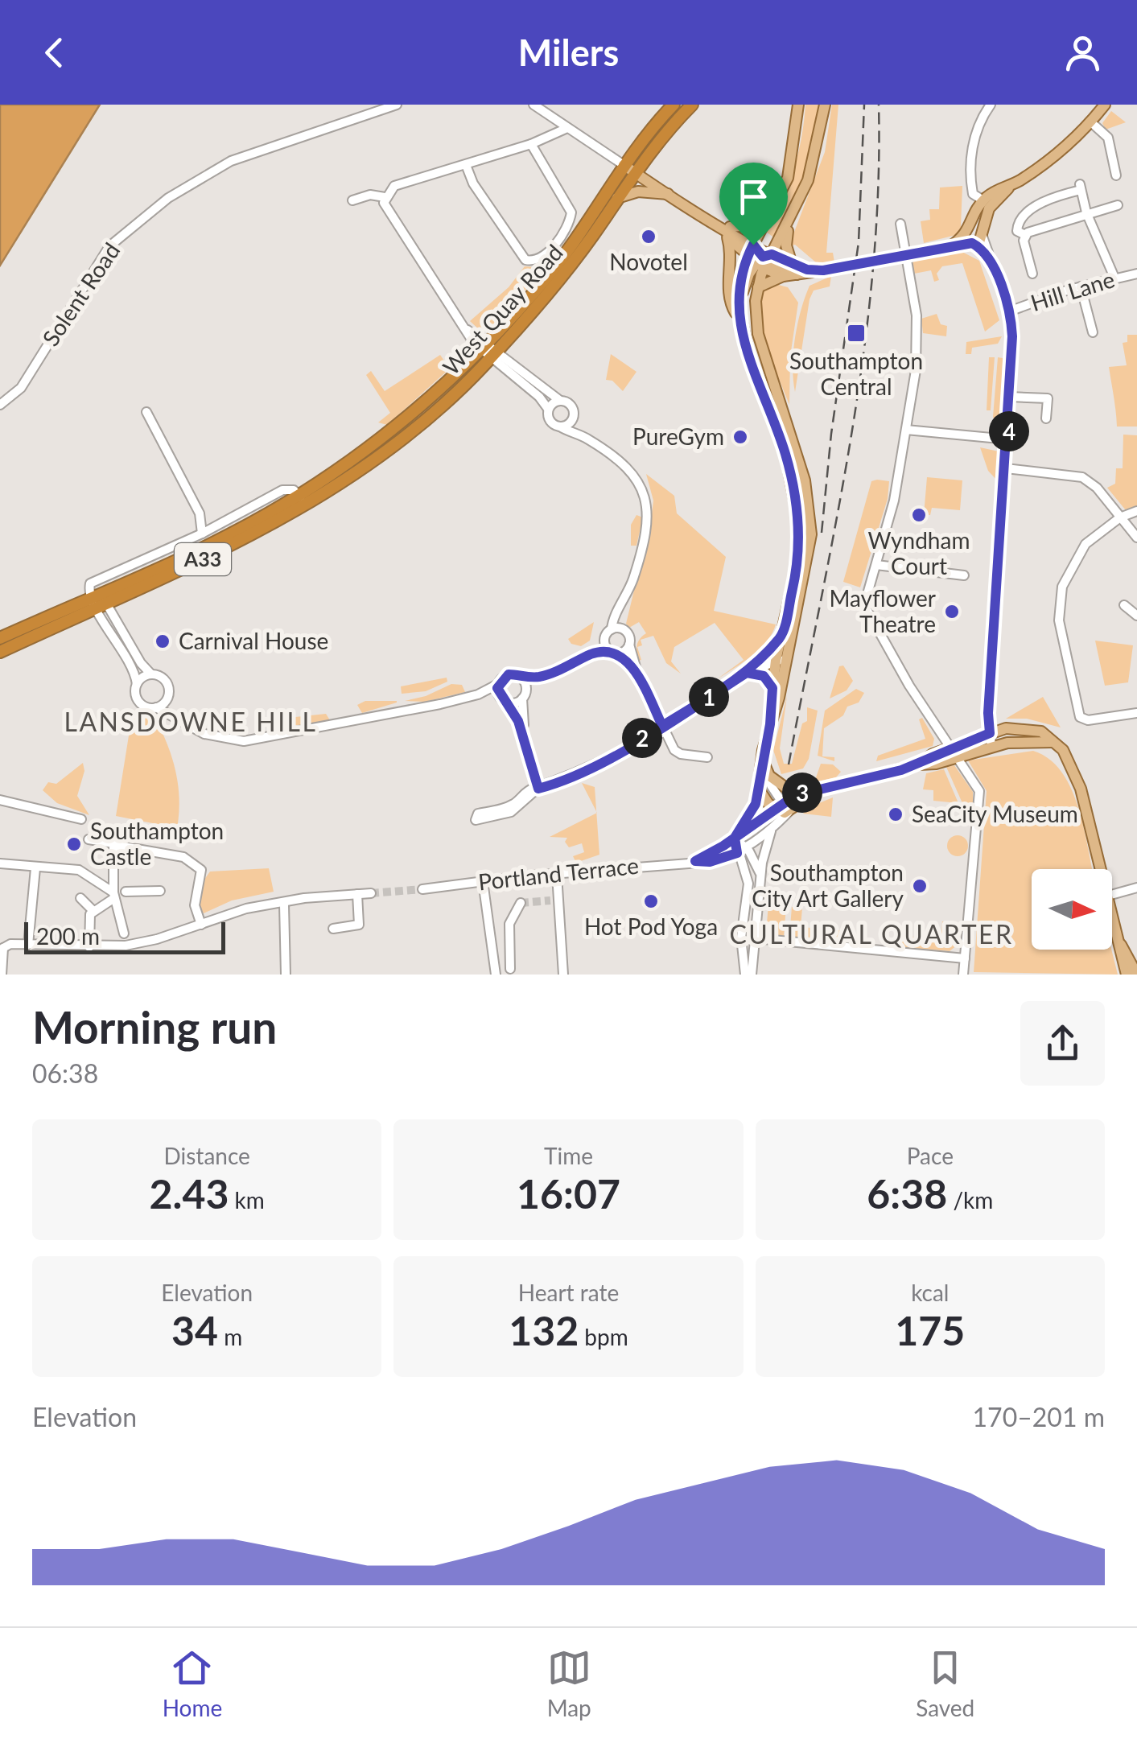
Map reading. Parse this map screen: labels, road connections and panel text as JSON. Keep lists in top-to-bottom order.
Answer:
{
  "streets": {
    "highway": ["West Quay Road", "A33"],
    "street": ["Hill Lane", "Solent Road", "Portland Terrace"]
  },
  "districts": ["LANSDOWNE HILL", "CULTURAL QUARTER"],
  "places": {
    "other": [
      "Novotel",
      "PureGym",
      "Wyndham Court",
      "Mayflower Theatre",
      "Carnival House",
      "SeaCity Museum",
      "Southampton Castle",
      "Southampton City Art Gallery",
      "Hot Pod Yoga"
    ],
    "transit": ["Southampton Central"]
  },
  "scale_bar": "200 m",
  "north": "right",
  "page": {
    "header": "Milers",
    "pins": [
      "4",
      "1",
      "2",
      "3"
    ],
    "scale": "200 m",
    "heading": ["Morning run", "06:38"],
    "stats": [
      ["Distance", "2.43 km"],
      ["Time", "16:07"],
      ["Pace", "6:38 /km"],
      ["Elevation", "34 m"],
      ["Heart rate", "132 bpm"],
      ["kcal", "175"]
    ],
    "chart": ["Elevation", "170–201 m"],
    "tabs": ["Home", "Map", "Saved"]
  }
}
